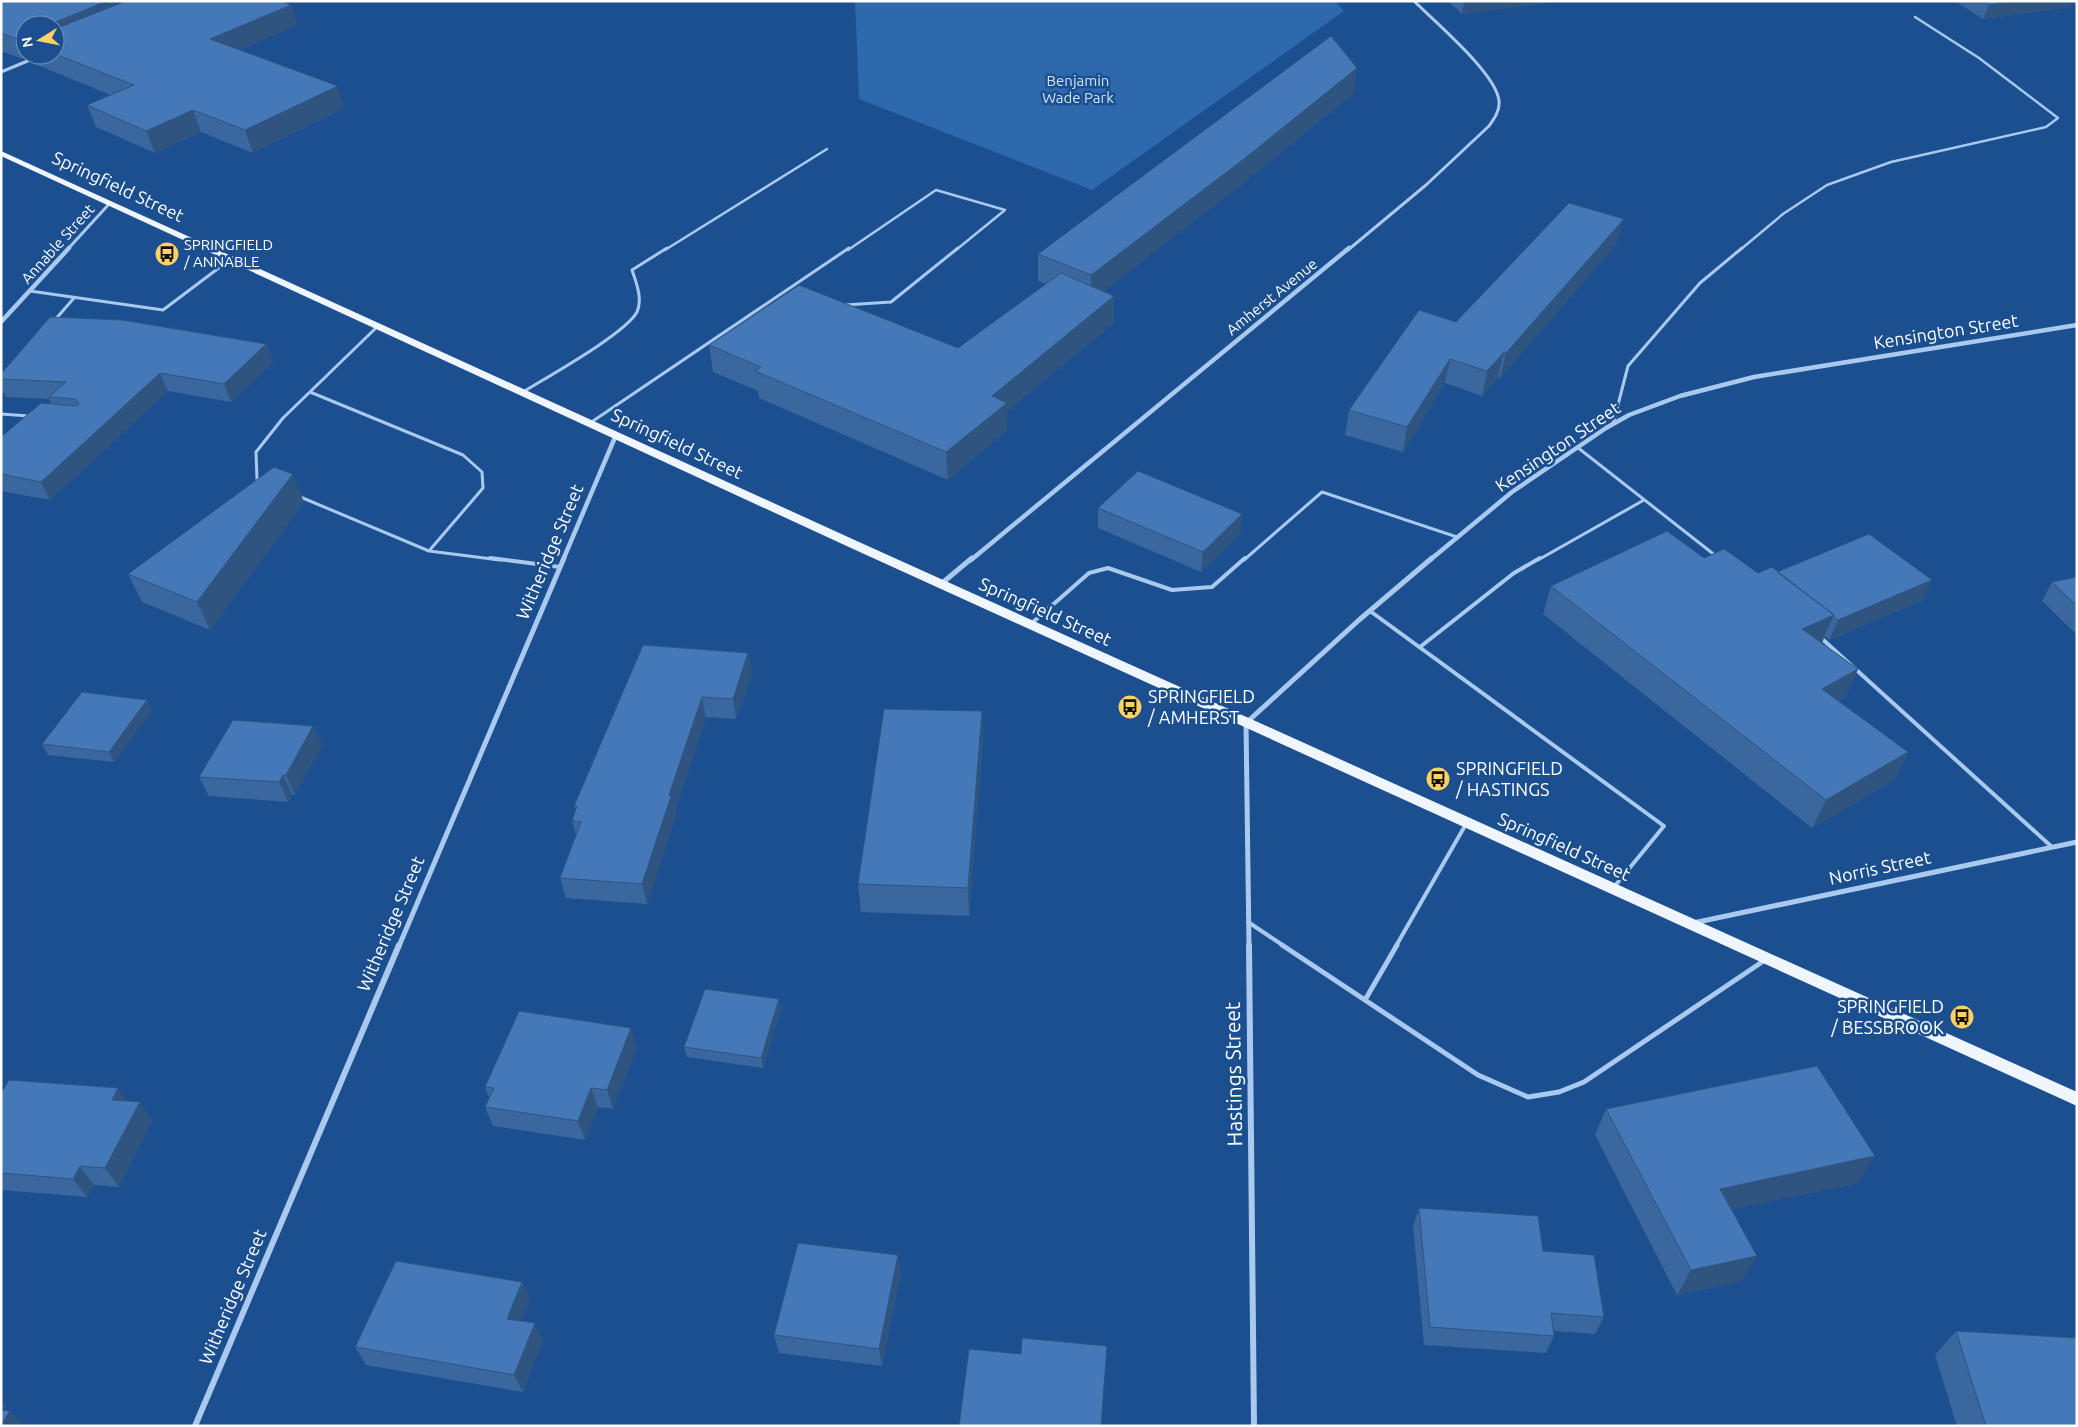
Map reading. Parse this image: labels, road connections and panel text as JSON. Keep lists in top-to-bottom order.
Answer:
{
  "streets": {
    "main road": ["Springfield Street"],
    "street": [
      "Annable Street",
      "Amherst Avenue",
      "Kensington Street",
      "Witheridge Street",
      "Norris Street",
      "Hastings Street"
    ]
  },
  "crossings": [
    ["Springfield Street", "Annable Street"],
    ["Springfield Street", "Amherst Avenue"],
    ["Springfield Street", "Kensington Street"],
    ["Springfield Street", "Witheridge Street"],
    ["Springfield Street", "Norris Street"],
    ["Springfield Street", "Hastings Street"],
    ["Kensington Street", "Hastings Street"]
  ],
  "parks": ["Benjamin Wade Park"],
  "places": {
    "bus stop": [
      "SPRINGFIELD / ANNABLE",
      "SPRINGFIELD / AMHERST",
      "SPRINGFIELD / HASTINGS",
      "SPRINGFIELD / BESSBROOK"
    ]
  },
  "north": "left"
}
